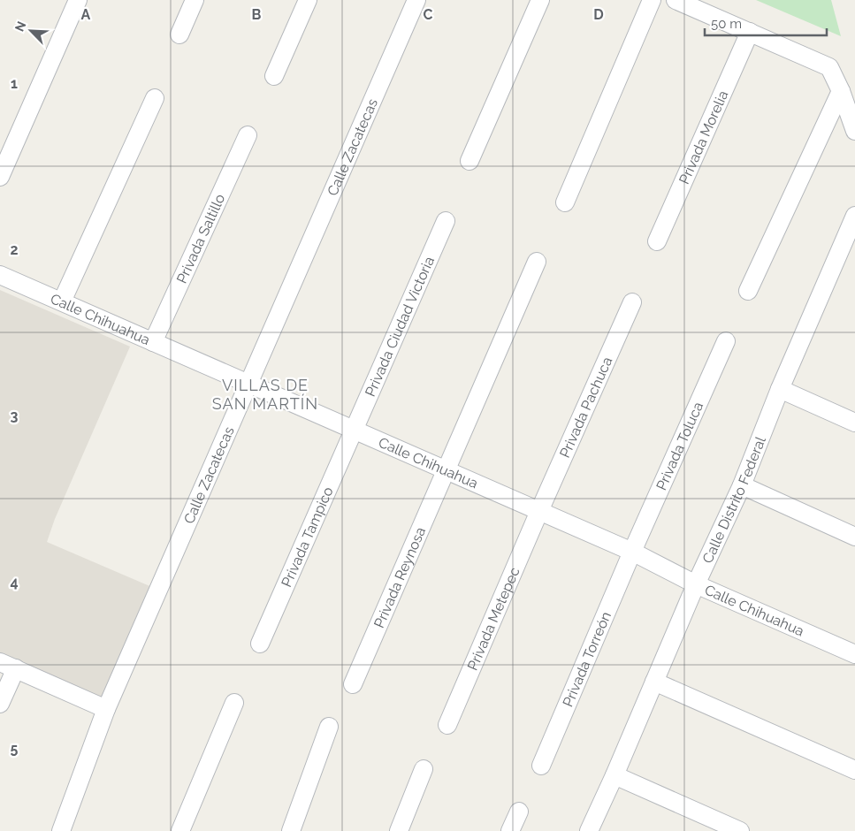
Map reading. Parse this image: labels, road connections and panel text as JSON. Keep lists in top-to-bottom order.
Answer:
{
  "streets": {
    "street": [
      "Privada Morelia",
      "Calle Zacatecas",
      "Privada Saltillo",
      "Calle Chihuahua",
      "Privada Ciudad Victoria",
      "Privada Pachuca",
      "Privada Toluca",
      "Calle Distrito Federal",
      "Privada Tampico",
      "Privada Reynosa",
      "Privada Metepec",
      "Privada Torreón"
    ]
  },
  "crossings": [
    ["Calle Zacatecas", "Calle Chihuahua"],
    ["Privada Saltillo", "Calle Chihuahua"],
    ["Calle Chihuahua", "Privada Ciudad Victoria"],
    ["Calle Chihuahua", "Privada Pachuca"],
    ["Calle Chihuahua", "Privada Toluca"],
    ["Calle Chihuahua", "Calle Distrito Federal"],
    ["Calle Chihuahua", "Privada Tampico"],
    ["Calle Chihuahua", "Privada Reynosa"],
    ["Calle Chihuahua", "Privada Metepec"],
    ["Calle Chihuahua", "Privada Torreón"],
    ["Privada Ciudad Victoria", "Privada Tampico"],
    ["Privada Pachuca", "Privada Metepec"],
    ["Privada Toluca", "Privada Torreón"]
  ],
  "districts": ["VILLAS DE SAN MARTÍN"],
  "scale_bar": "50 m",
  "north": "top left",
  "grid": {
    "columns": [
      "A",
      "B",
      "C",
      "D"
    ],
    "rows": [
      "1",
      "2",
      "3",
      "4",
      "5"
    ]
  }
}
